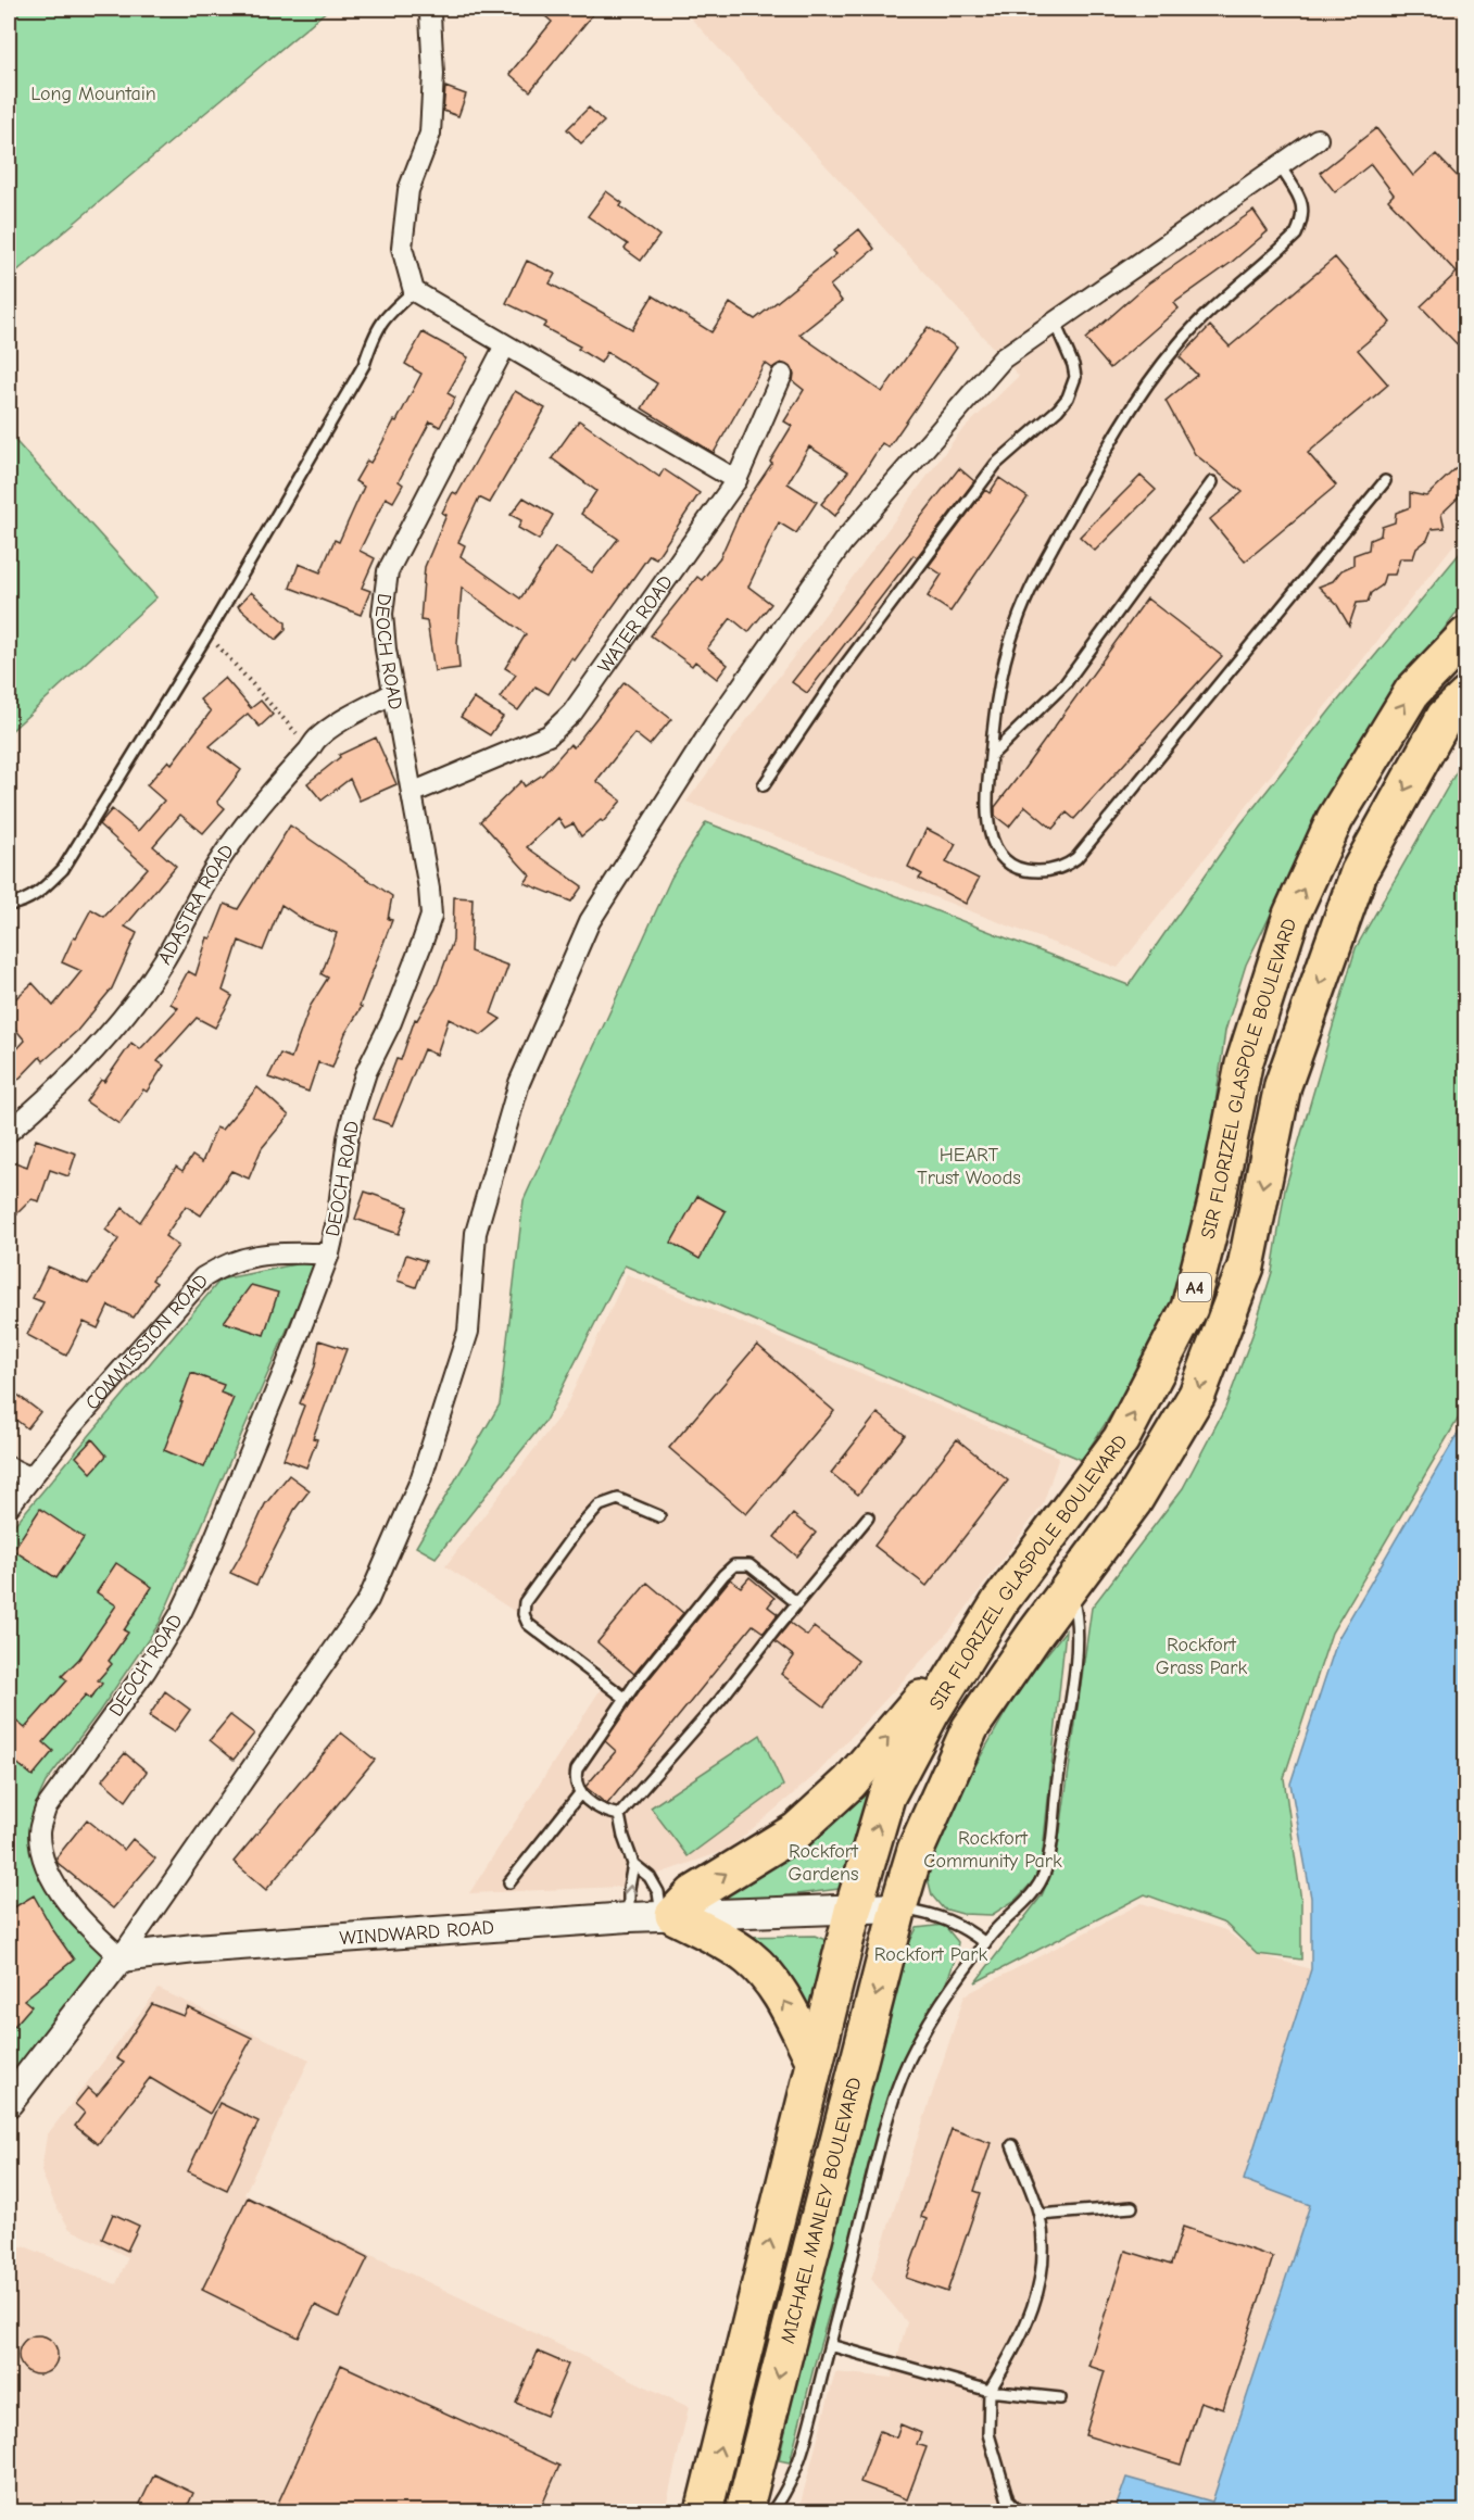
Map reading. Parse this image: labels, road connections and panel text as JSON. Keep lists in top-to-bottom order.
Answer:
{
  "streets": {
    "highway": ["SIR FLORIZEL GLASPOLE BOULEVARD", "A4", "MICHAEL MANLEY BOULEVARD"],
    "main road": ["WINDWARD ROAD"],
    "street": [
      "WATER ROAD",
      "DEOCH ROAD",
      "ADASTRA ROAD",
      "COMMISSION ROAD"
    ]
  },
  "crossings": [
    ["WATER ROAD", "DEOCH ROAD"],
    ["DEOCH ROAD", "ADASTRA ROAD"],
    ["DEOCH ROAD", "COMMISSION ROAD"],
    ["DEOCH ROAD", "WINDWARD ROAD"],
    ["SIR FLORIZEL GLASPOLE BOULEVARD", "WINDWARD ROAD"],
    ["SIR FLORIZEL GLASPOLE BOULEVARD", "MICHAEL MANLEY BOULEVARD"],
    ["WINDWARD ROAD", "MICHAEL MANLEY BOULEVARD"]
  ],
  "parks": [
    "Long Mountain",
    "HEART Trust Woods",
    "Rockfort Grass Park",
    "Rockfort Community Park",
    "Rockfort Gardens",
    "Rockfort Park"
  ]
}
